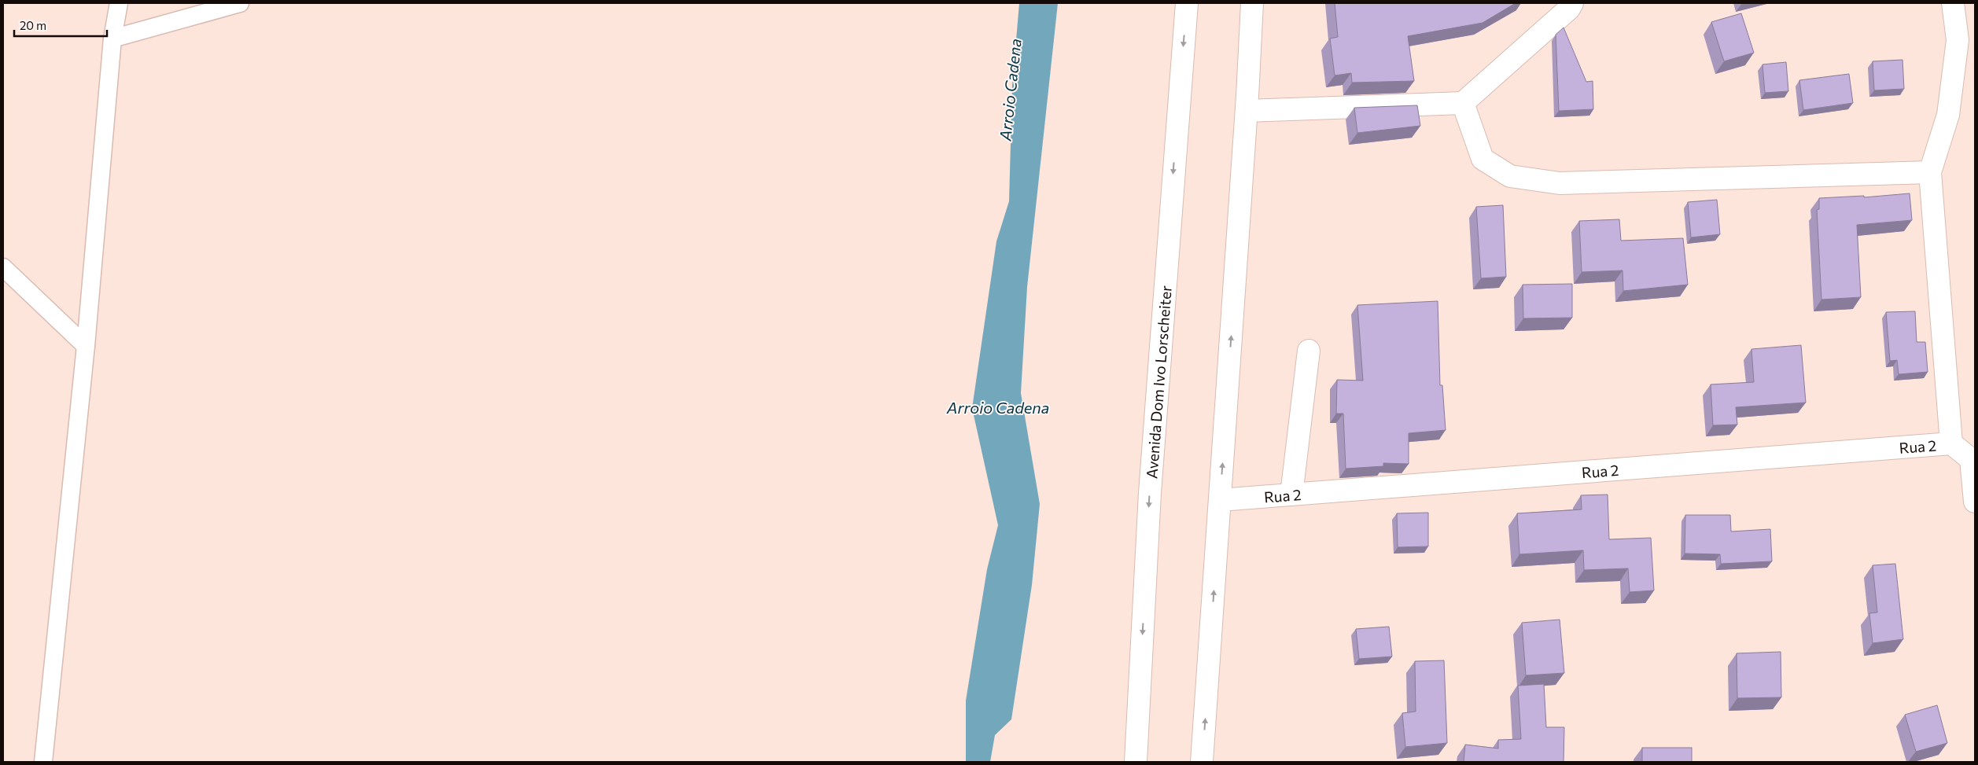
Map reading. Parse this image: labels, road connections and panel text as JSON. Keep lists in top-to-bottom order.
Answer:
{
  "streets": {
    "street": ["Avenida Dom Ivo Lorscheiter", "Rua 2"]
  },
  "water": ["Arroio Cadena"],
  "scale_bar": "20 m"
}
